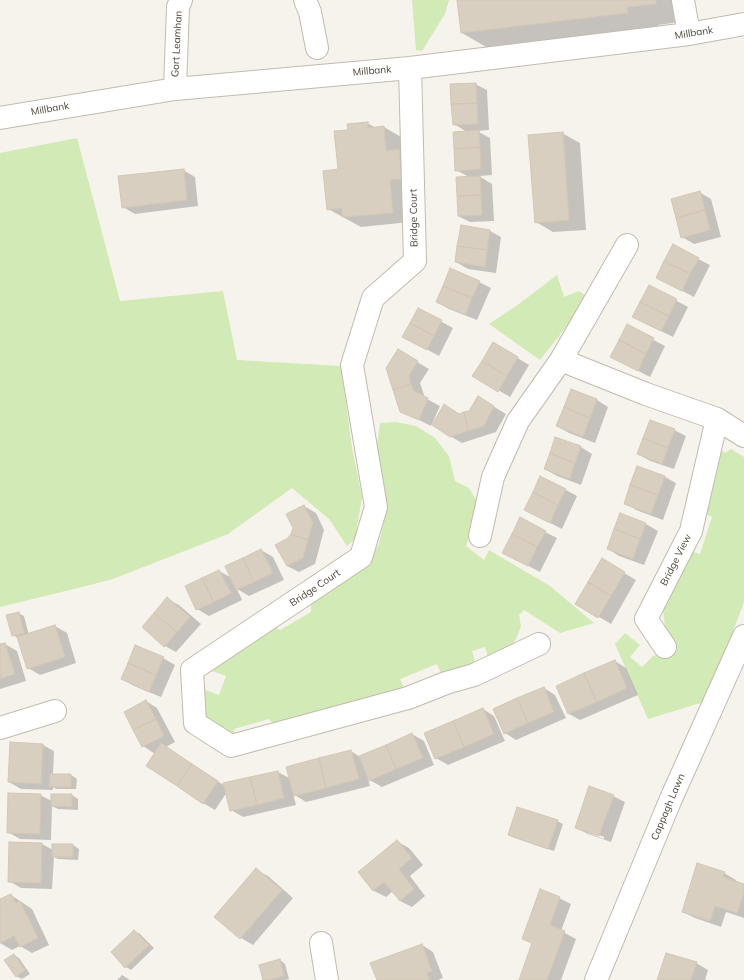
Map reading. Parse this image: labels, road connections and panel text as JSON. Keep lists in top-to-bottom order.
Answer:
{
  "streets": {
    "street": [
      "Millbank",
      "Gort Leamhan",
      "Bridge Court",
      "Bridge View",
      "Cappagh Lawn"
    ]
  },
  "crossings": [
    ["Millbank", "Gort Leamhan"],
    ["Millbank", "Bridge Court"]
  ]
}
